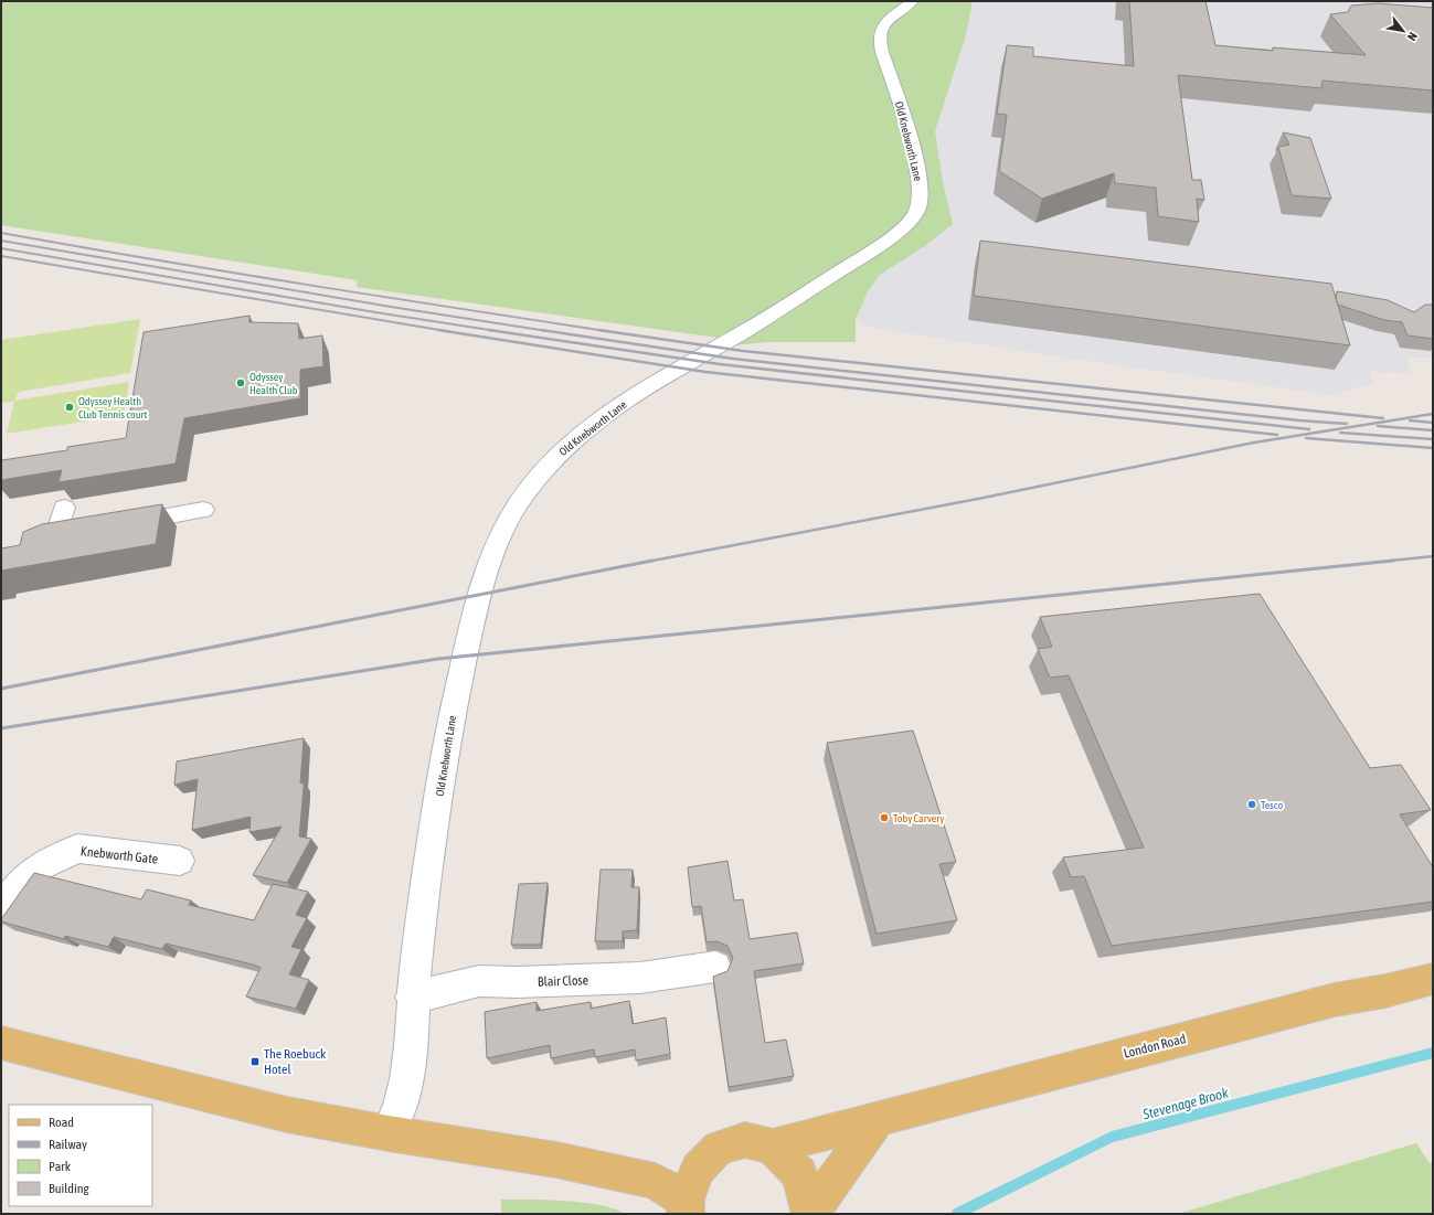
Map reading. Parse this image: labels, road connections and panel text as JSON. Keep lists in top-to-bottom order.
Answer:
{
  "streets": {
    "main road": ["London Road"],
    "street": ["Old Knebworth Lane", "Knebworth Gate", "Blair Close"]
  },
  "crossings": [
    ["Old Knebworth Lane", "Blair Close"]
  ],
  "water": ["Stevenage Brook"],
  "places": {
    "other": [
      "Odyssey Health Club",
      "Odyssey Health Club Tennis court",
      "Tesco",
      "Toby Carvery"
    ],
    "transit": ["The Roebuck Hotel"]
  },
  "legend": [
    "Road",
    "Railway",
    "Park",
    "Building"
  ],
  "north": "bottom right"
}
